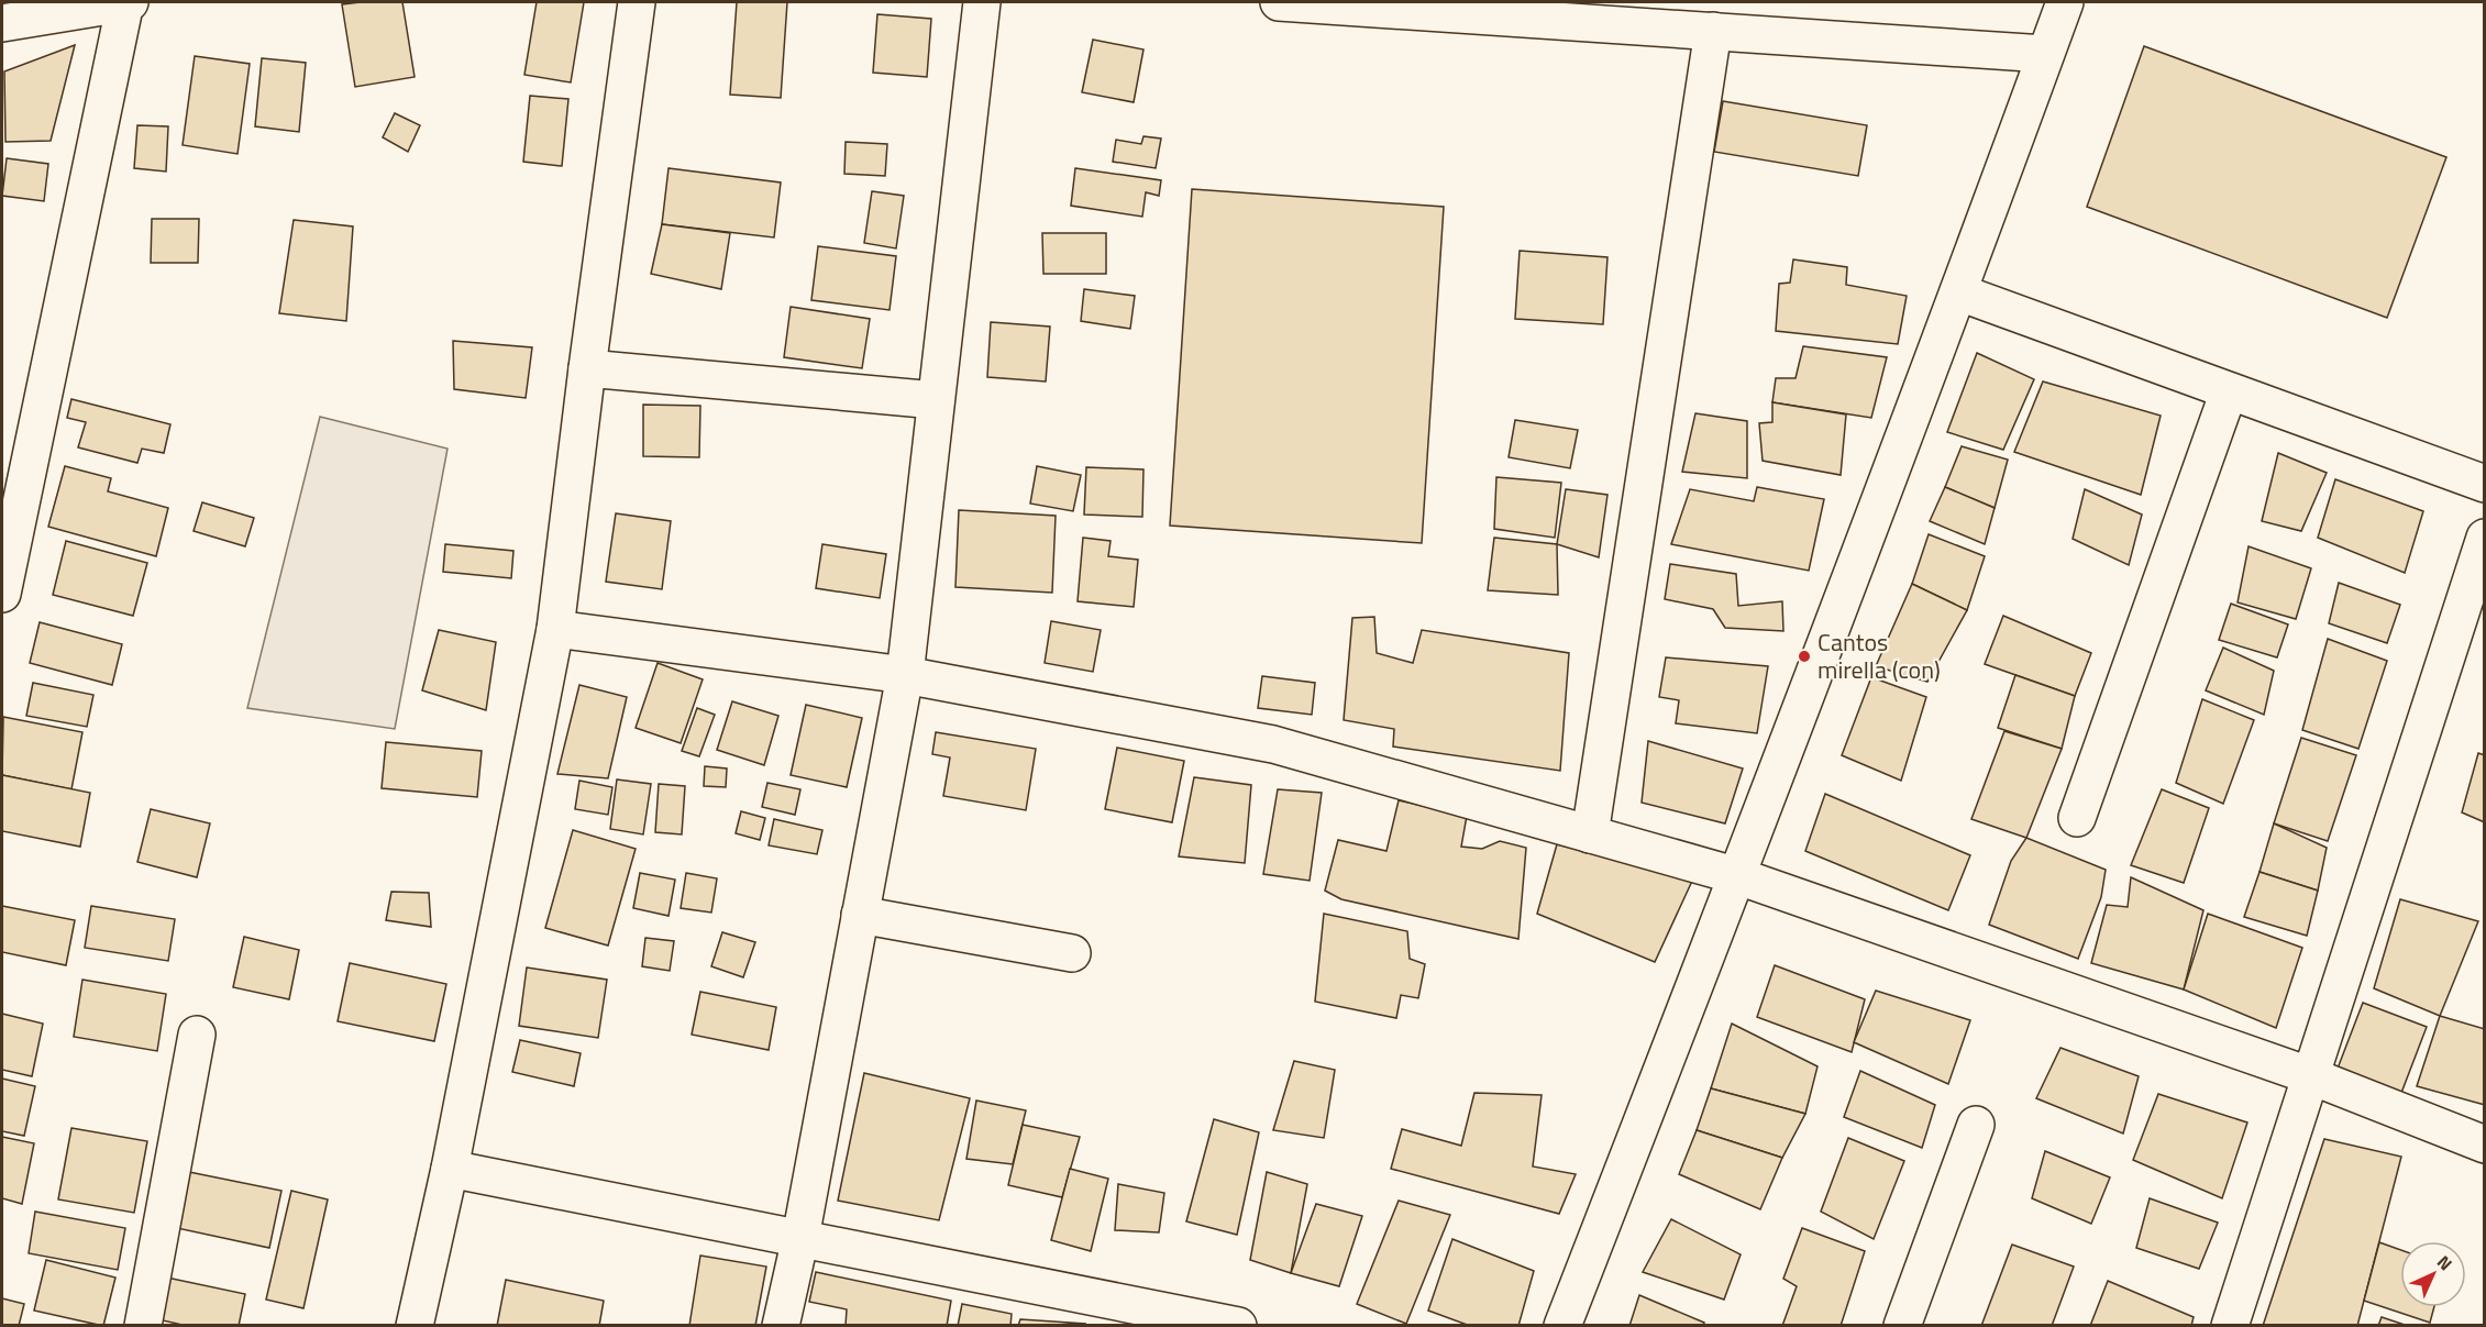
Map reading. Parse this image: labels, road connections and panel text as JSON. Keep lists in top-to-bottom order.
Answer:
{
  "places": ["Cantos mirella (con)"],
  "north": "top right"
}
